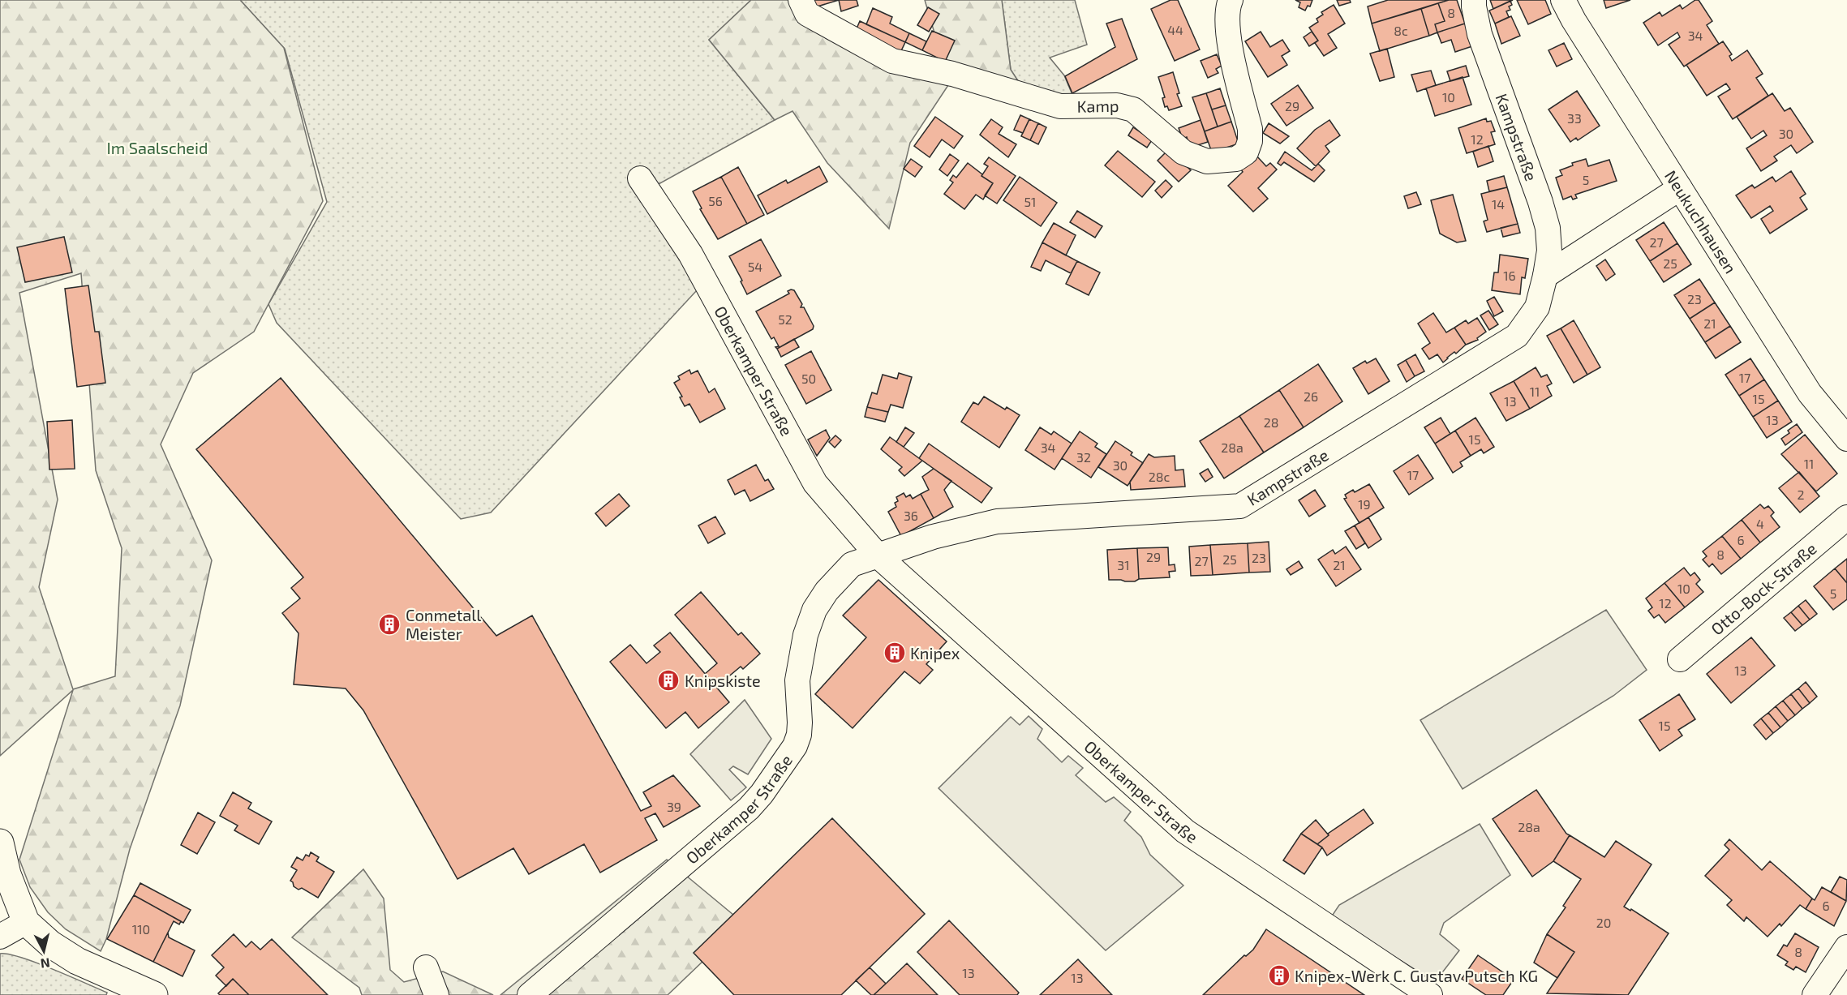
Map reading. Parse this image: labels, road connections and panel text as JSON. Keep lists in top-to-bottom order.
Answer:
{
  "streets": {
    "street": [
      "Kamp",
      "Kampstraße",
      "Neukuchhausen",
      "Oberkamper Straße",
      "Otto-Bock-Straße"
    ]
  },
  "crossings": [
    ["Kampstraße", "Oberkamper Straße"]
  ],
  "parks": ["Im Saalscheid"],
  "places": {
    "building": [
      "Conmetall Meister",
      "Knipex",
      "Knipskiste",
      "Knipex-Werk C. Gustav Putsch KG"
    ]
  },
  "house_numbers": [
    "8",
    "44",
    "8c",
    "34",
    "10",
    "29",
    "33",
    "30",
    "12",
    "5",
    "56",
    "51",
    "14",
    "27",
    "25",
    "54",
    "16",
    "23",
    "52",
    "21",
    "17",
    "50",
    "11",
    "26",
    "15",
    "13",
    "13",
    "28",
    "15",
    "34",
    "28a",
    "32",
    "11",
    "30",
    "17",
    "28c",
    "2",
    "19",
    "36",
    "4",
    "6",
    "8",
    "29",
    "23",
    "25",
    "27",
    "31",
    "21",
    "10",
    "5",
    "12",
    "13",
    "15",
    "39",
    "28a",
    "6",
    "20",
    "110",
    "8",
    "13",
    "13"
  ],
  "north": "bottom"
}
